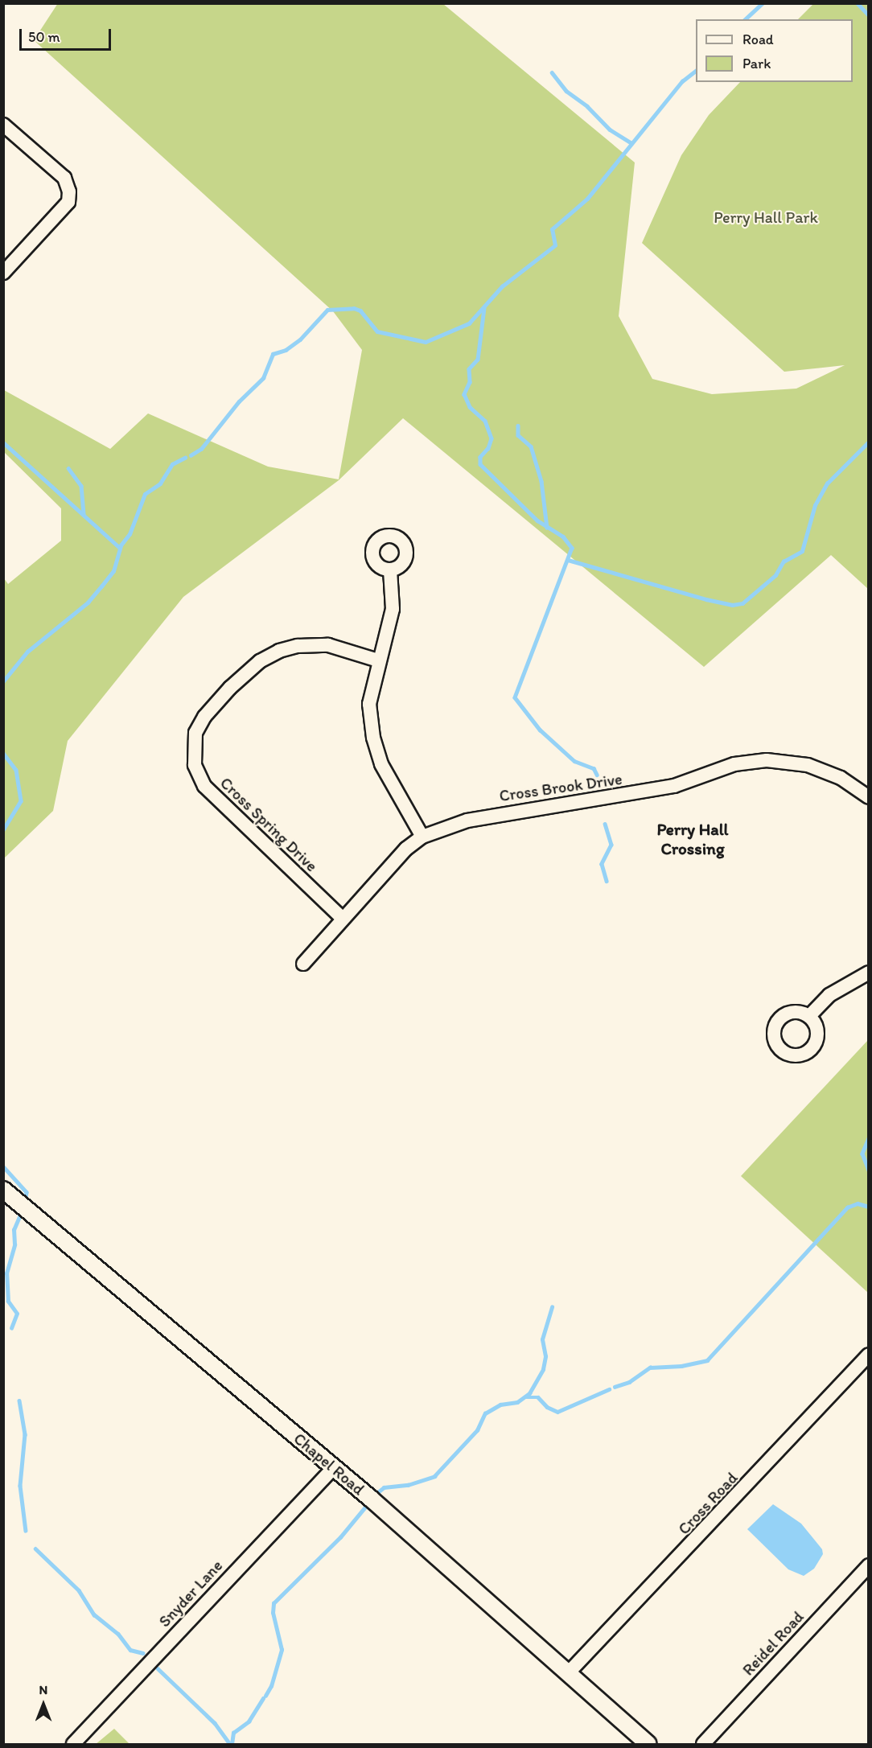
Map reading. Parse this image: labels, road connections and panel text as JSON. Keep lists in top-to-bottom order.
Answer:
{
  "streets": {
    "street": [
      "Cross Brook Drive",
      "Cross Spring Drive",
      "Chapel Road",
      "Cross Road",
      "Snyder Lane",
      "Reidel Road"
    ]
  },
  "crossings": [
    ["Cross Brook Drive", "Cross Spring Drive"],
    ["Chapel Road", "Cross Road"],
    ["Chapel Road", "Snyder Lane"]
  ],
  "districts": ["Perry Hall Crossing"],
  "parks": ["Perry Hall Park"],
  "legend": ["Road", "Park"],
  "scale_bar": "50 m",
  "north": "top"
}
